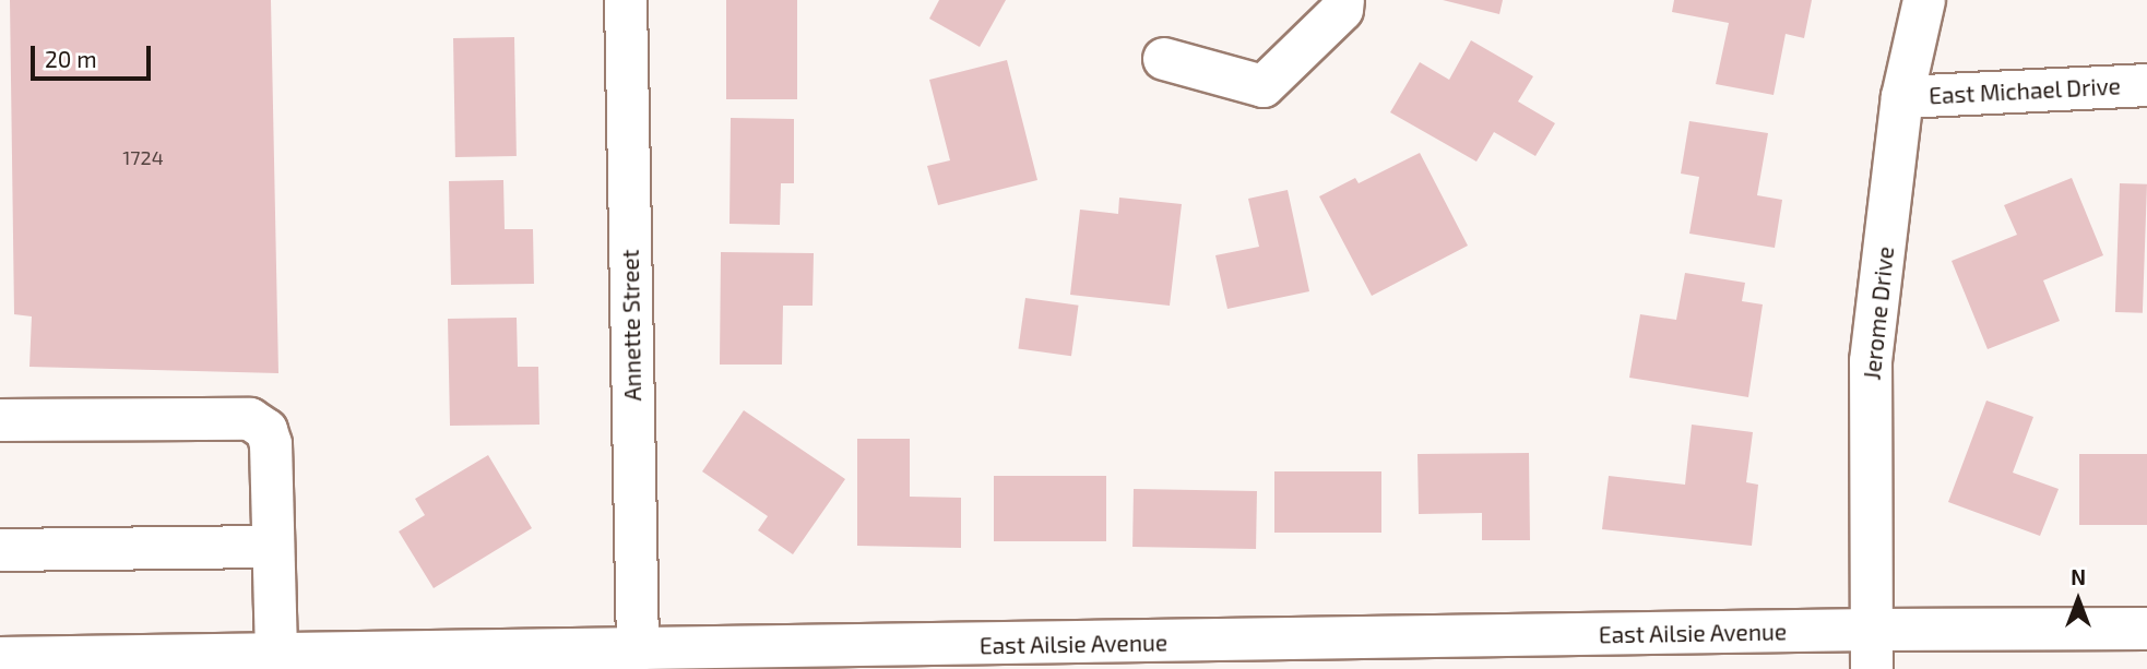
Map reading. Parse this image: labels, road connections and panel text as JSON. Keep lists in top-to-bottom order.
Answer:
{
  "streets": {
    "street": [
      "East Michael Drive",
      "Jerome Drive",
      "Annette Street",
      "East Ailsie Avenue"
    ]
  },
  "crossings": [
    ["East Michael Drive", "Jerome Drive"],
    ["Jerome Drive", "East Ailsie Avenue"],
    ["Annette Street", "East Ailsie Avenue"]
  ],
  "house_numbers": ["1724"],
  "scale_bar": "20 m",
  "north": "top"
}
